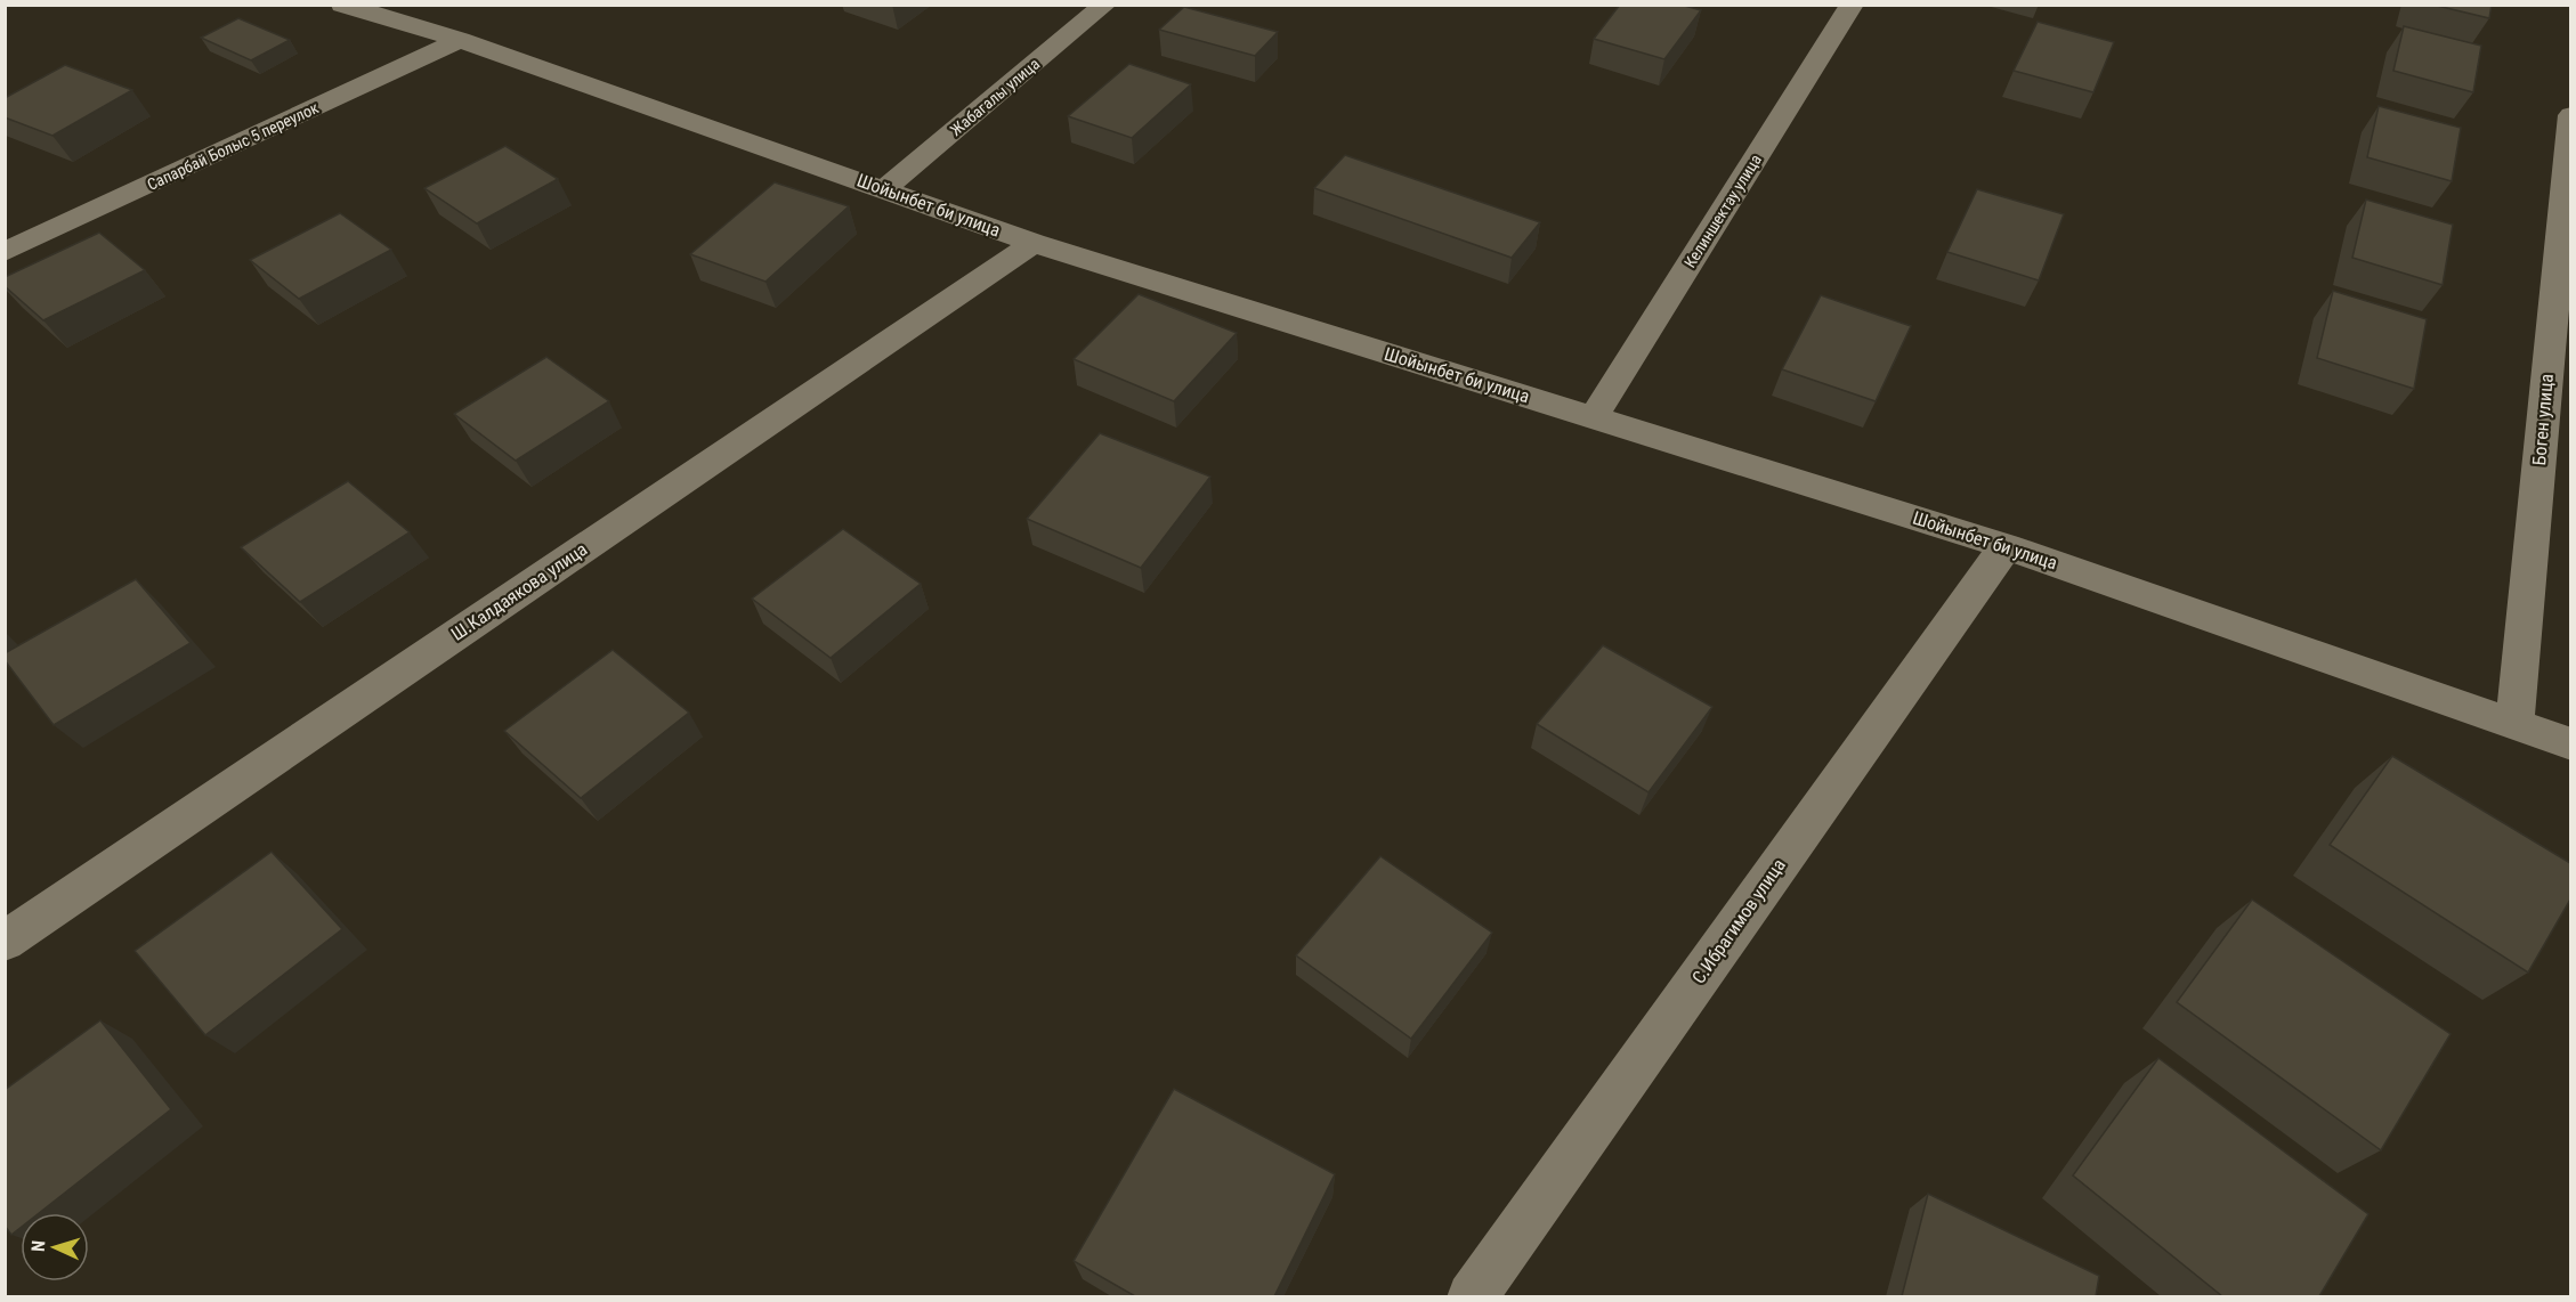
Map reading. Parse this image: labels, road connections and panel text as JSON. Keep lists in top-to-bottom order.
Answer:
{
  "streets": {
    "street": [
      "Жабагалы улица",
      "Сапарбай Болыс 5 переулок",
      "Шойынбет би улица",
      "Келиншектау улица",
      "Боген улица",
      "Ш.Калдаякова улица",
      "С.Ибрагимов улица"
    ]
  },
  "crossings": [
    ["Жабагалы улица", "Шойынбет би улица"],
    ["Сапарбай Болыс 5 переулок", "Шойынбет би улица"],
    ["Шойынбет би улица", "Келиншектау улица"],
    ["Шойынбет би улица", "Боген улица"],
    ["Шойынбет би улица", "Ш.Калдаякова улица"],
    ["Шойынбет би улица", "С.Ибрагимов улица"]
  ],
  "north": "left"
}
